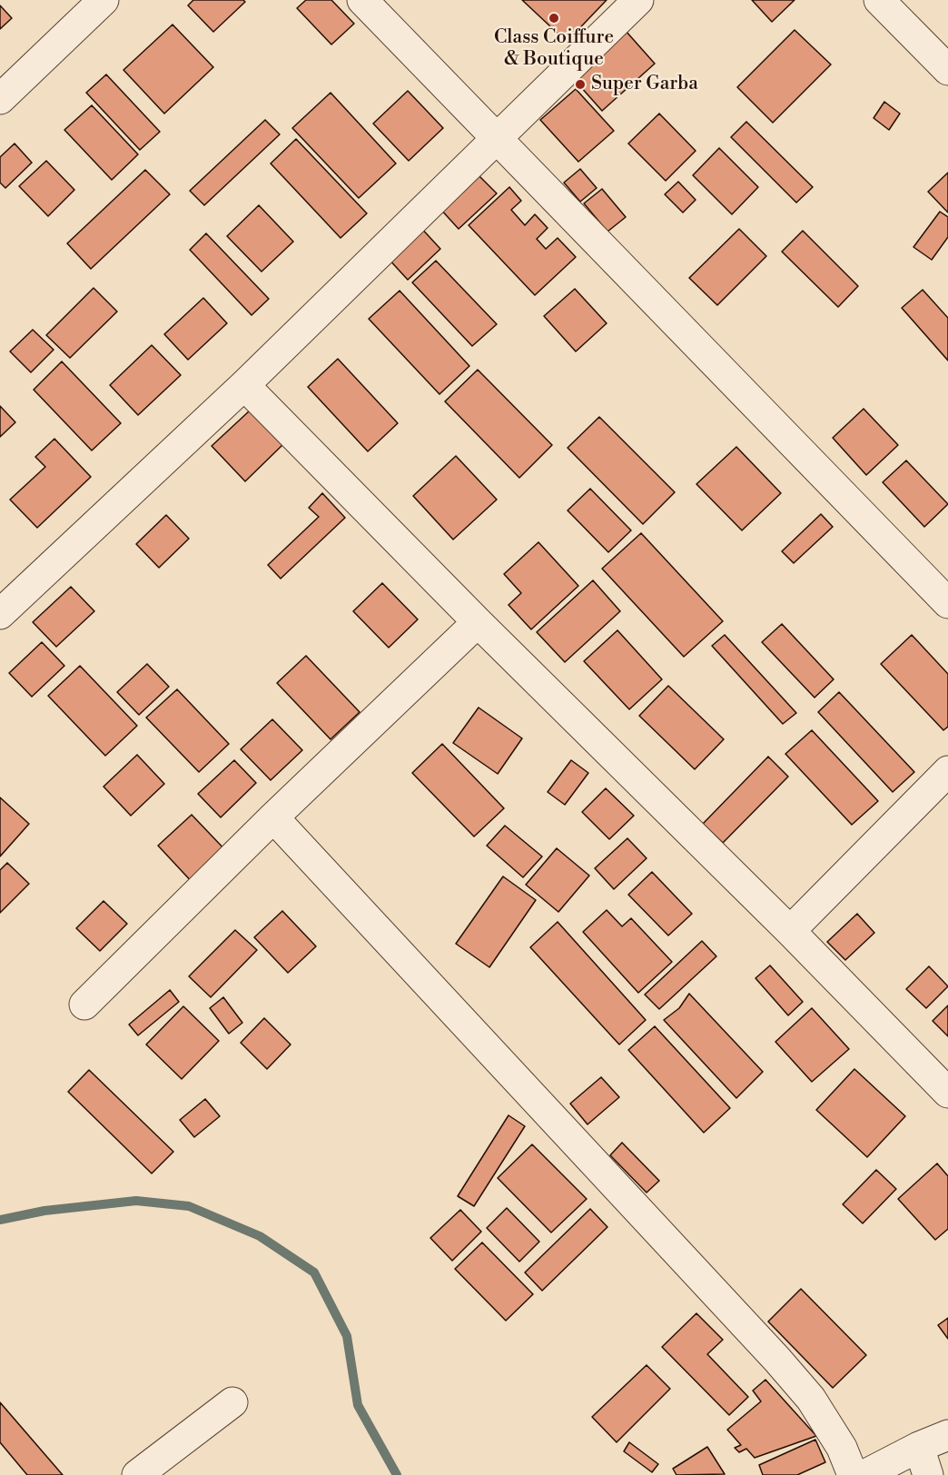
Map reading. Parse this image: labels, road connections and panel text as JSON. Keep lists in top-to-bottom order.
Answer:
{
  "places": ["Class Coiffure & Boutique", "Super Garba"]
}
